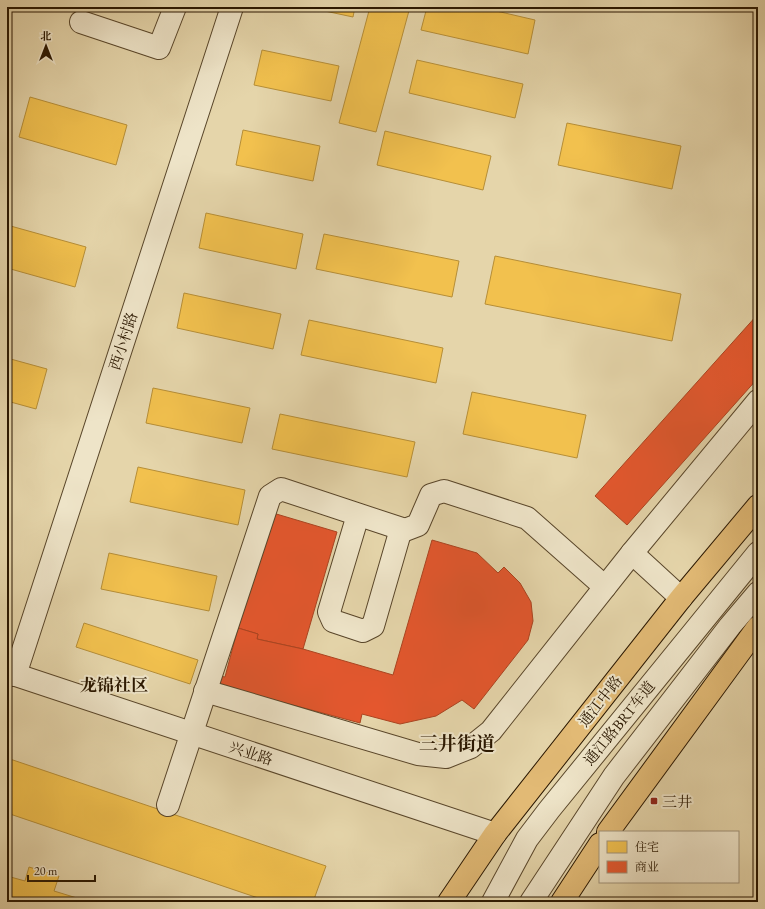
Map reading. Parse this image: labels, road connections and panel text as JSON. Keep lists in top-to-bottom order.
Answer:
{
  "streets": {
    "main road": ["通江中路"],
    "street": ["西小村路", "通江路BRT车道", "兴业路"]
  },
  "crossings": [
    ["西小村路", "兴业路"],
    ["通江中路", "兴业路"]
  ],
  "districts": ["龙锦社区", "三井街道"],
  "places": {
    "transit": ["三井"]
  },
  "legend": ["住宅", "商业"],
  "scale_bar": "20 m",
  "north": "top"
}
